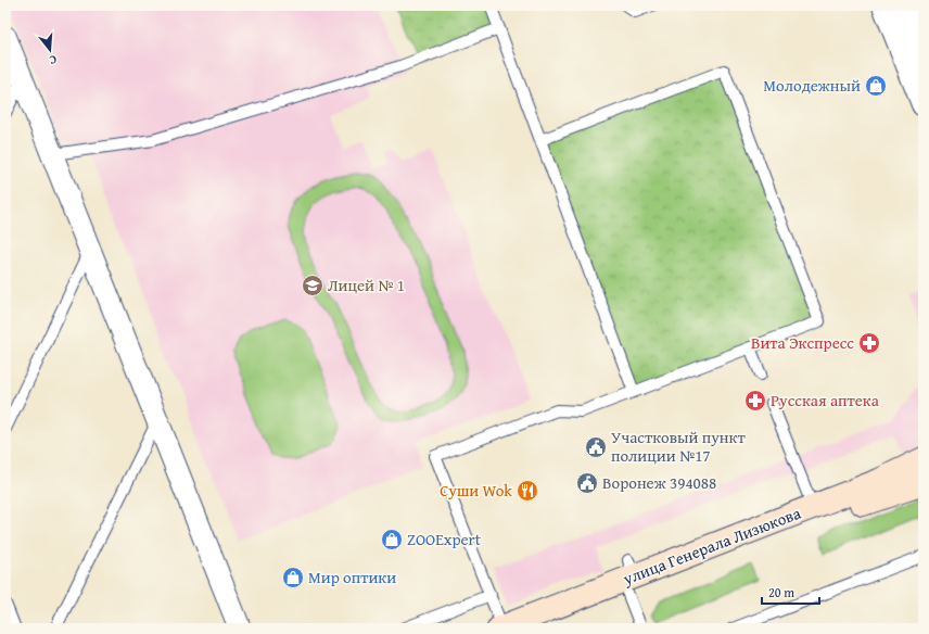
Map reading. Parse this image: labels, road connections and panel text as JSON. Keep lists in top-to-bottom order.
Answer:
{
  "streets": {
    "main road": ["улица Генерала Лизюкова"]
  },
  "places": {
    "shop": ["Молодежный", "ZOOExpert", "Мир оптики"],
    "school or university": ["Лицей № 1"],
    "pharmacy": ["Вита Экспресс", "Русская аптека"],
    "public building": ["Участковый пункт полиции №17", "Воронеж 394088"],
    "restaurant": ["Суши Wok"]
  },
  "scale_bar": "20 m",
  "north": "bottom"
}
